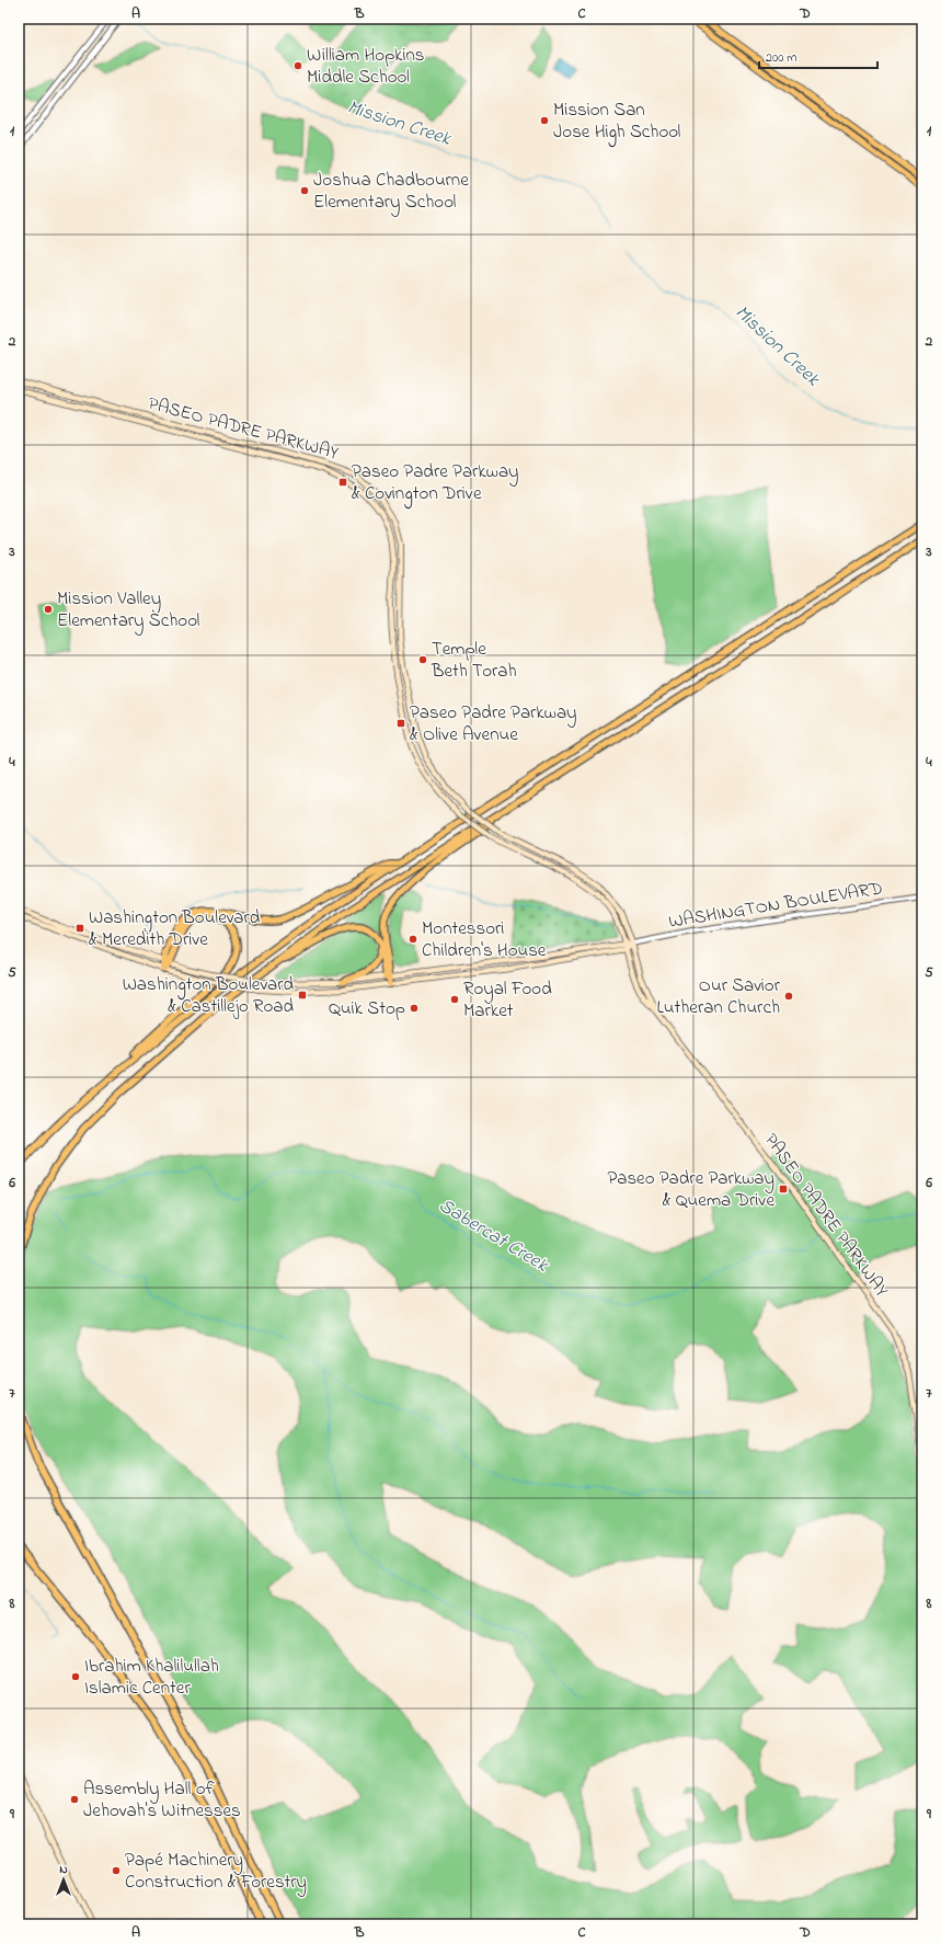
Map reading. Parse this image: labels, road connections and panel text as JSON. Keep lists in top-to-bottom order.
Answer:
{
  "streets": {
    "main road": ["PASEO PADRE PARKWAY", "WASHINGTON BOULEVARD"]
  },
  "crossings": [
    ["PASEO PADRE PARKWAY", "WASHINGTON BOULEVARD"]
  ],
  "water": ["Mission Creek", "Sabercat Creek"],
  "places": {
    "other": [
      "William Hopkins Middle School",
      "Mission San Jose High School",
      "Joshua Chadbourne Elementary School",
      "Mission Valley Elementary School",
      "Temple Beth Torah",
      "Montessori Children's House",
      "Our Savior Lutheran Church",
      "Royal Food Market",
      "Quik Stop",
      "Ibrahim Khalilullah Islamic Center",
      "Assembly Hall of Jehovah's Witnesses",
      "Papé Machinery Construction & Forestry"
    ],
    "transit": [
      "Paseo Padre Parkway & Covington Drive",
      "Paseo Padre Parkway & Olive Avenue",
      "Washington Boulevard & Meredith Drive",
      "Washington Boulevard & Castillejo Road",
      "Paseo Padre Parkway & Quema Drive"
    ]
  },
  "scale_bar": "200 m",
  "north": "top",
  "grid": {
    "columns": [
      "A",
      "B",
      "C",
      "D"
    ],
    "rows": [
      "1",
      "2",
      "3",
      "4",
      "5",
      "6",
      "7",
      "8",
      "9"
    ]
  }
}
